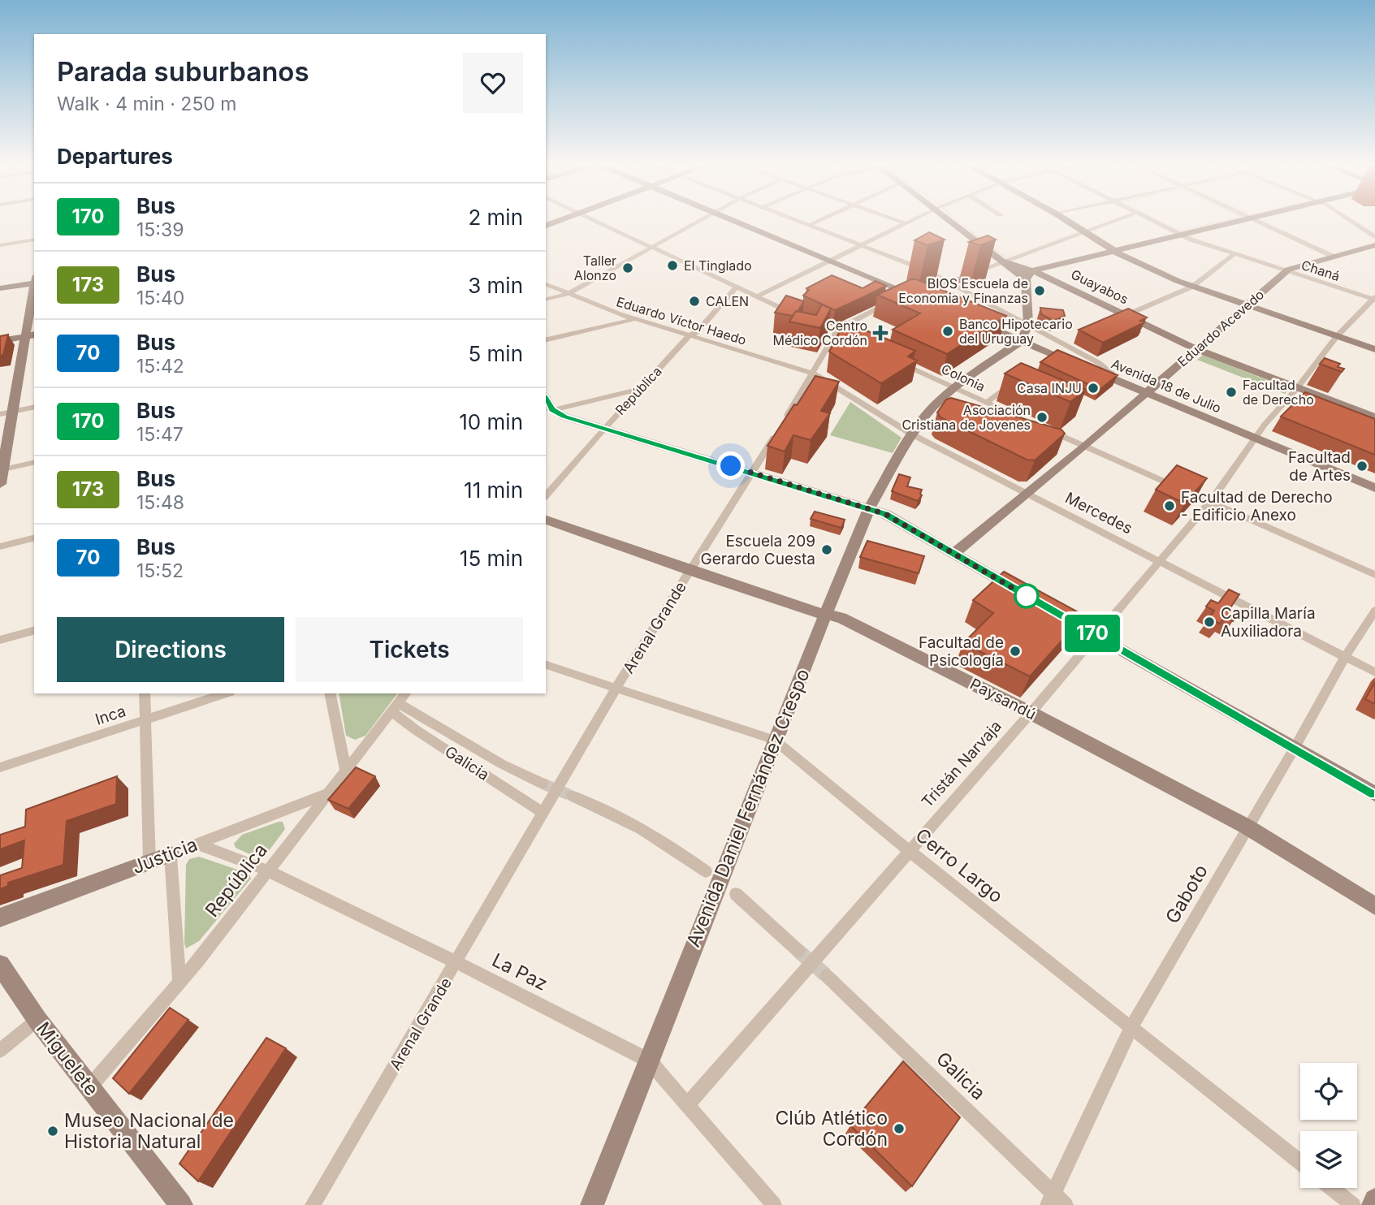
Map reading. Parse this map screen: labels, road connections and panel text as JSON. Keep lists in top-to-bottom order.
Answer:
{
  "streets": {
    "street": [
      "Chaná",
      "Guayabos",
      "Eduardo Víctor Haedo",
      "Eduardo Acevedo",
      "Colonia",
      "Avenida 18 de Julio",
      "República",
      "Mercedes",
      "Arenal Grande",
      "Paysandú",
      "Inca",
      "Galicia",
      "Tristán Narvaja",
      "Avenida Daniel Fernández Crespo",
      "Justicia",
      "Cerro Largo",
      "Gaboto",
      "La Paz",
      "Miguelete"
    ]
  },
  "crossings": [
    ["Chaná", "Eduardo Acevedo"],
    ["Chaná", "Tristán Narvaja"],
    ["Guayabos", "Eduardo Acevedo"],
    ["Guayabos", "Tristán Narvaja"],
    ["Eduardo Víctor Haedo", "República"],
    ["Eduardo Víctor Haedo", "Mercedes"],
    ["Eduardo Acevedo", "Avenida 18 de Julio"],
    ["Eduardo Acevedo", "Mercedes"],
    ["Colonia", "Avenida Daniel Fernández Crespo"],
    ["Avenida 18 de Julio", "Tristán Narvaja"],
    ["Avenida 18 de Julio", "Avenida Daniel Fernández Crespo"],
    ["República", "Galicia"],
    ["República", "Justicia"],
    ["República", "La Paz"],
    ["República", "Miguelete"],
    ["Mercedes", "Tristán Narvaja"],
    ["Mercedes", "Avenida Daniel Fernández Crespo"],
    ["Mercedes", "Gaboto"],
    ["Arenal Grande", "Paysandú"],
    ["Arenal Grande", "Galicia"],
    ["Arenal Grande", "Cerro Largo"],
    ["Arenal Grande", "La Paz"],
    ["Paysandú", "Tristán Narvaja"],
    ["Paysandú", "Avenida Daniel Fernández Crespo"],
    ["Paysandú", "Gaboto"],
    ["Galicia", "Gaboto"],
    ["Tristán Narvaja", "Cerro Largo"],
    ["Tristán Narvaja", "La Paz"],
    ["Avenida Daniel Fernández Crespo", "Cerro Largo"],
    ["Avenida Daniel Fernández Crespo", "La Paz"],
    ["Justicia", "La Paz"],
    ["Cerro Largo", "Gaboto"]
  ],
  "places": {
    "other": [
      "El Tinglado",
      "Taller Alonzo",
      "BIOS Escuela de Economia y Finanzas",
      "CALEN",
      "Banco Hipotecario del Uruguay",
      "Casa INJU",
      "Facultad de Derecho",
      "Asociación Cristiana de Jovenes",
      "Facultad de Artes",
      "Facultad de Derecho - Edificio Anexo",
      "Escuela 209 Gerardo Cuesta",
      "Capilla María Auxiliadora",
      "Facultad de Psicología",
      "Clúb Atlético Cordón",
      "Museo Nacional de Historia Natural"
    ],
    "health": ["Centro Médico Cordón"]
  },
  "lines": ["bus line 170"],
  "page": {
    "on_map": "170",
    "heading": [
      ["Parada suburbanos", "Walk · 4 min · 250 m"],
      "Departures"
    ],
    "list": [
      {
        "mark": "170",
        "name": "Bus",
        "note": "15:39",
        "value": "2 min"
      },
      {
        "mark": "173",
        "name": "Bus",
        "note": "15:40",
        "value": "3 min"
      },
      {
        "mark": "70",
        "name": "Bus",
        "note": "15:42",
        "value": "5 min"
      },
      {
        "mark": "170",
        "name": "Bus",
        "note": "15:47",
        "value": "10 min"
      },
      {
        "mark": "173",
        "name": "Bus",
        "note": "15:48",
        "value": "11 min"
      },
      {
        "mark": "70",
        "name": "Bus",
        "note": "15:52",
        "value": "15 min"
      }
    ],
    "buttons": ["Directions", "Tickets"]
  }
}
